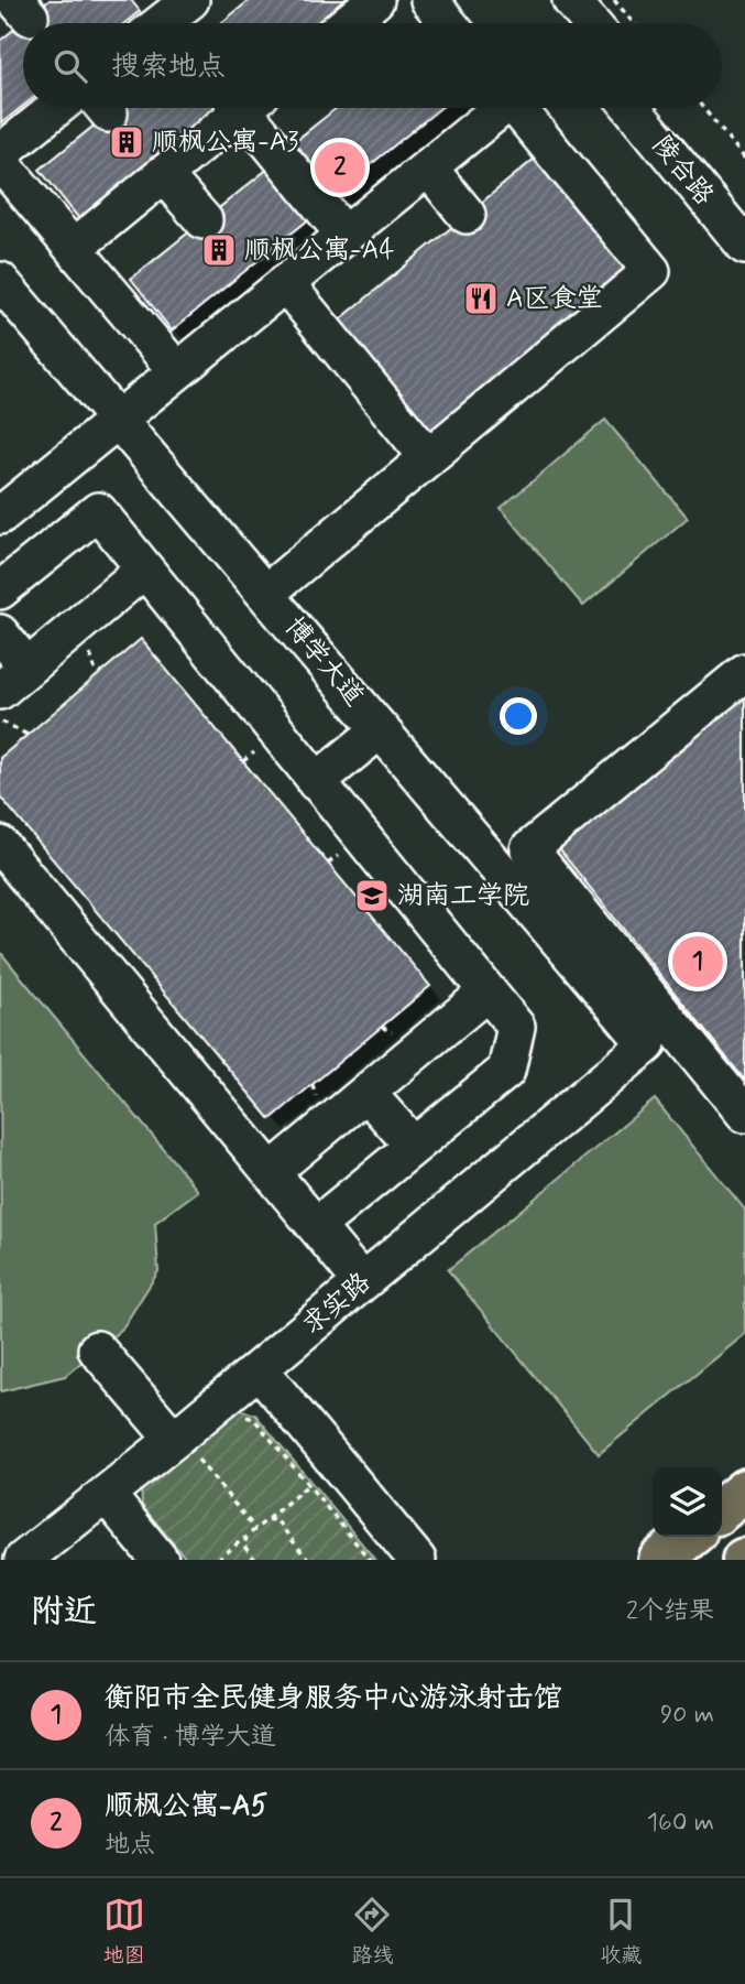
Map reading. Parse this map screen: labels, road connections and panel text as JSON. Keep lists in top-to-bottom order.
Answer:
{
  "streets": {
    "street": ["陵合路", "博学大道", "求实路"]
  },
  "crossings": [
    ["博学大道", "求实路"]
  ],
  "places": {
    "building": ["顺枫公寓-A3", "顺枫公寓-A4"],
    "restaurant": ["A区食堂"],
    "school or university": ["湖南工学院"]
  },
  "page": {
    "search": "搜索地点",
    "pins": ["2", "1"],
    "heading": ["附近", "2个结果"],
    "list": [
      {
        "mark": "1",
        "name": "衡阳市全民健身服务中心游泳射击馆",
        "note": "体育 · 博学大道",
        "value": "90 m"
      },
      {
        "mark": "2",
        "name": "顺枫公寓-A5",
        "note": "地点",
        "value": "160 m"
      }
    ],
    "nav": ["地图", "路线", "收藏"]
  }
}
